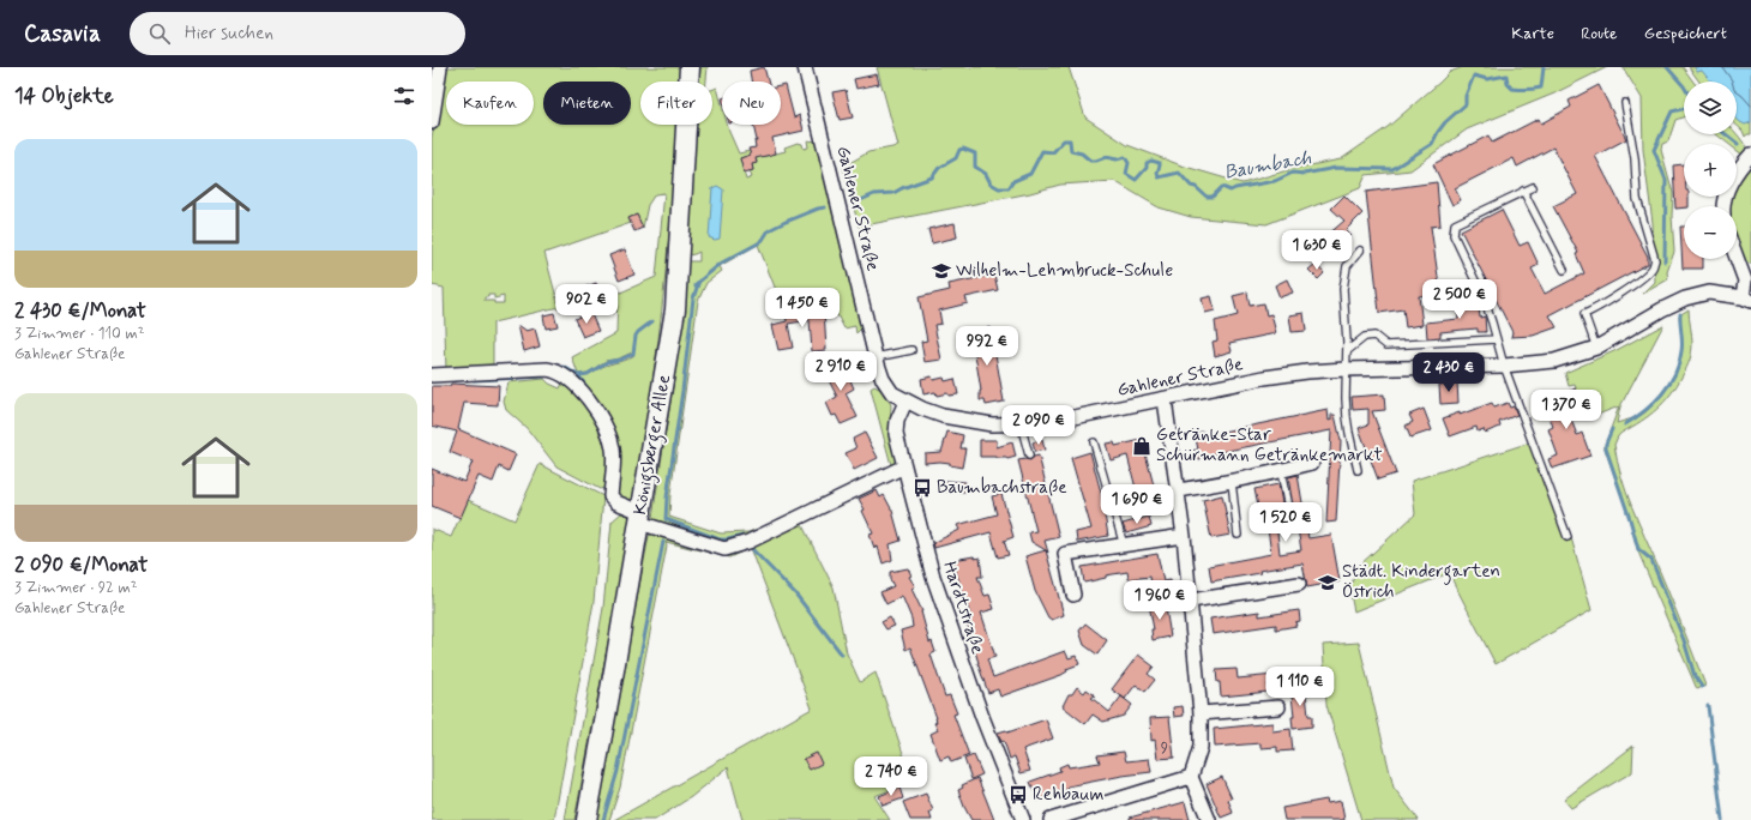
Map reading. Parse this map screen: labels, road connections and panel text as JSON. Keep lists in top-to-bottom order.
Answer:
{
  "streets": {
    "main road": ["Königsberger Allee"],
    "street": ["Gahlener Straße", "Hardtstraße"]
  },
  "crossings": [
    ["Gahlener Straße", "Hardtstraße"]
  ],
  "water": ["Baumbach"],
  "places": {
    "school or university": ["Wilhelm-Lehmbruck-Schule", "Städt. Kindergarten Östrich"],
    "shop": ["Getränke-Star Schürmann Getränkemarkt"],
    "bus stop": ["Baumbachstraße", "Rehbaum"]
  },
  "house_numbers": ["9"],
  "page": {
    "header": "Casavia",
    "search": "Hier suchen",
    "nav": ["Karte", "Route", "Gespeichert"],
    "heading": "14 Objekte",
    "map_buttons": ["+", "−"],
    "chip": [
      "Kaufen",
      "Mieten",
      "Filter",
      "Neu"
    ],
    "list": [
      {
        "name": "2 430 €/Monat",
        "note": "3 Zimmer · 110 m² · Gahlener Straße"
      },
      {
        "name": "2 090 €/Monat",
        "note": "3 Zimmer · 92 m² · Gahlener Straße"
      }
    ],
    "price": [
      "1 630 €",
      "2 500 €",
      "902 €",
      "1 450 €",
      "992 €",
      "2 910 €",
      "2 430 €",
      "1 370 €",
      "2 090 €",
      "1 690 €",
      "1 520 €",
      "1 960 €",
      "1 110 €",
      "2 740 €"
    ]
  }
}
